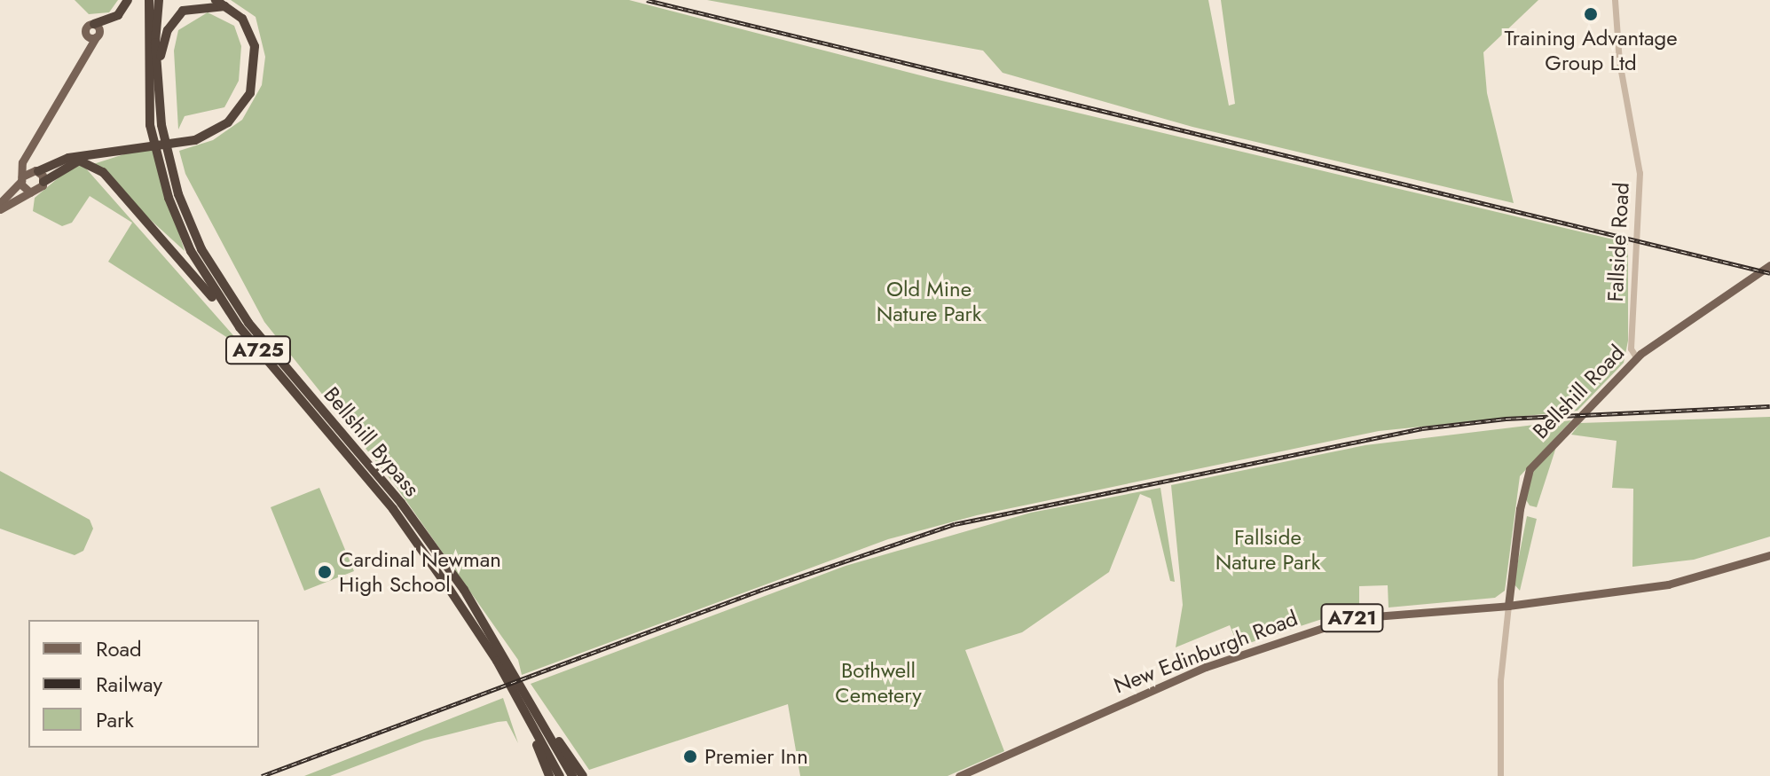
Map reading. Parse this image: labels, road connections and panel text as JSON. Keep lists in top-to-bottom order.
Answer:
{
  "streets": {
    "highway": ["A725", "Bellshill Bypass"],
    "main road": ["Bellshill Road", "A721", "New Edinburgh Road"],
    "street": ["Fallside Road"]
  },
  "crossings": [
    ["Fallside Road", "Bellshill Road"],
    ["A725", "Bellshill Bypass"],
    ["Bellshill Road", "New Edinburgh Road"]
  ],
  "parks": ["Old Mine Nature Park", "Fallside Nature Park", "Bothwell Cemetery"],
  "places": ["Training Advantage Group Ltd", "Cardinal Newman High School", "Premier Inn"],
  "legend": ["Road", "Railway", "Park"]
}
